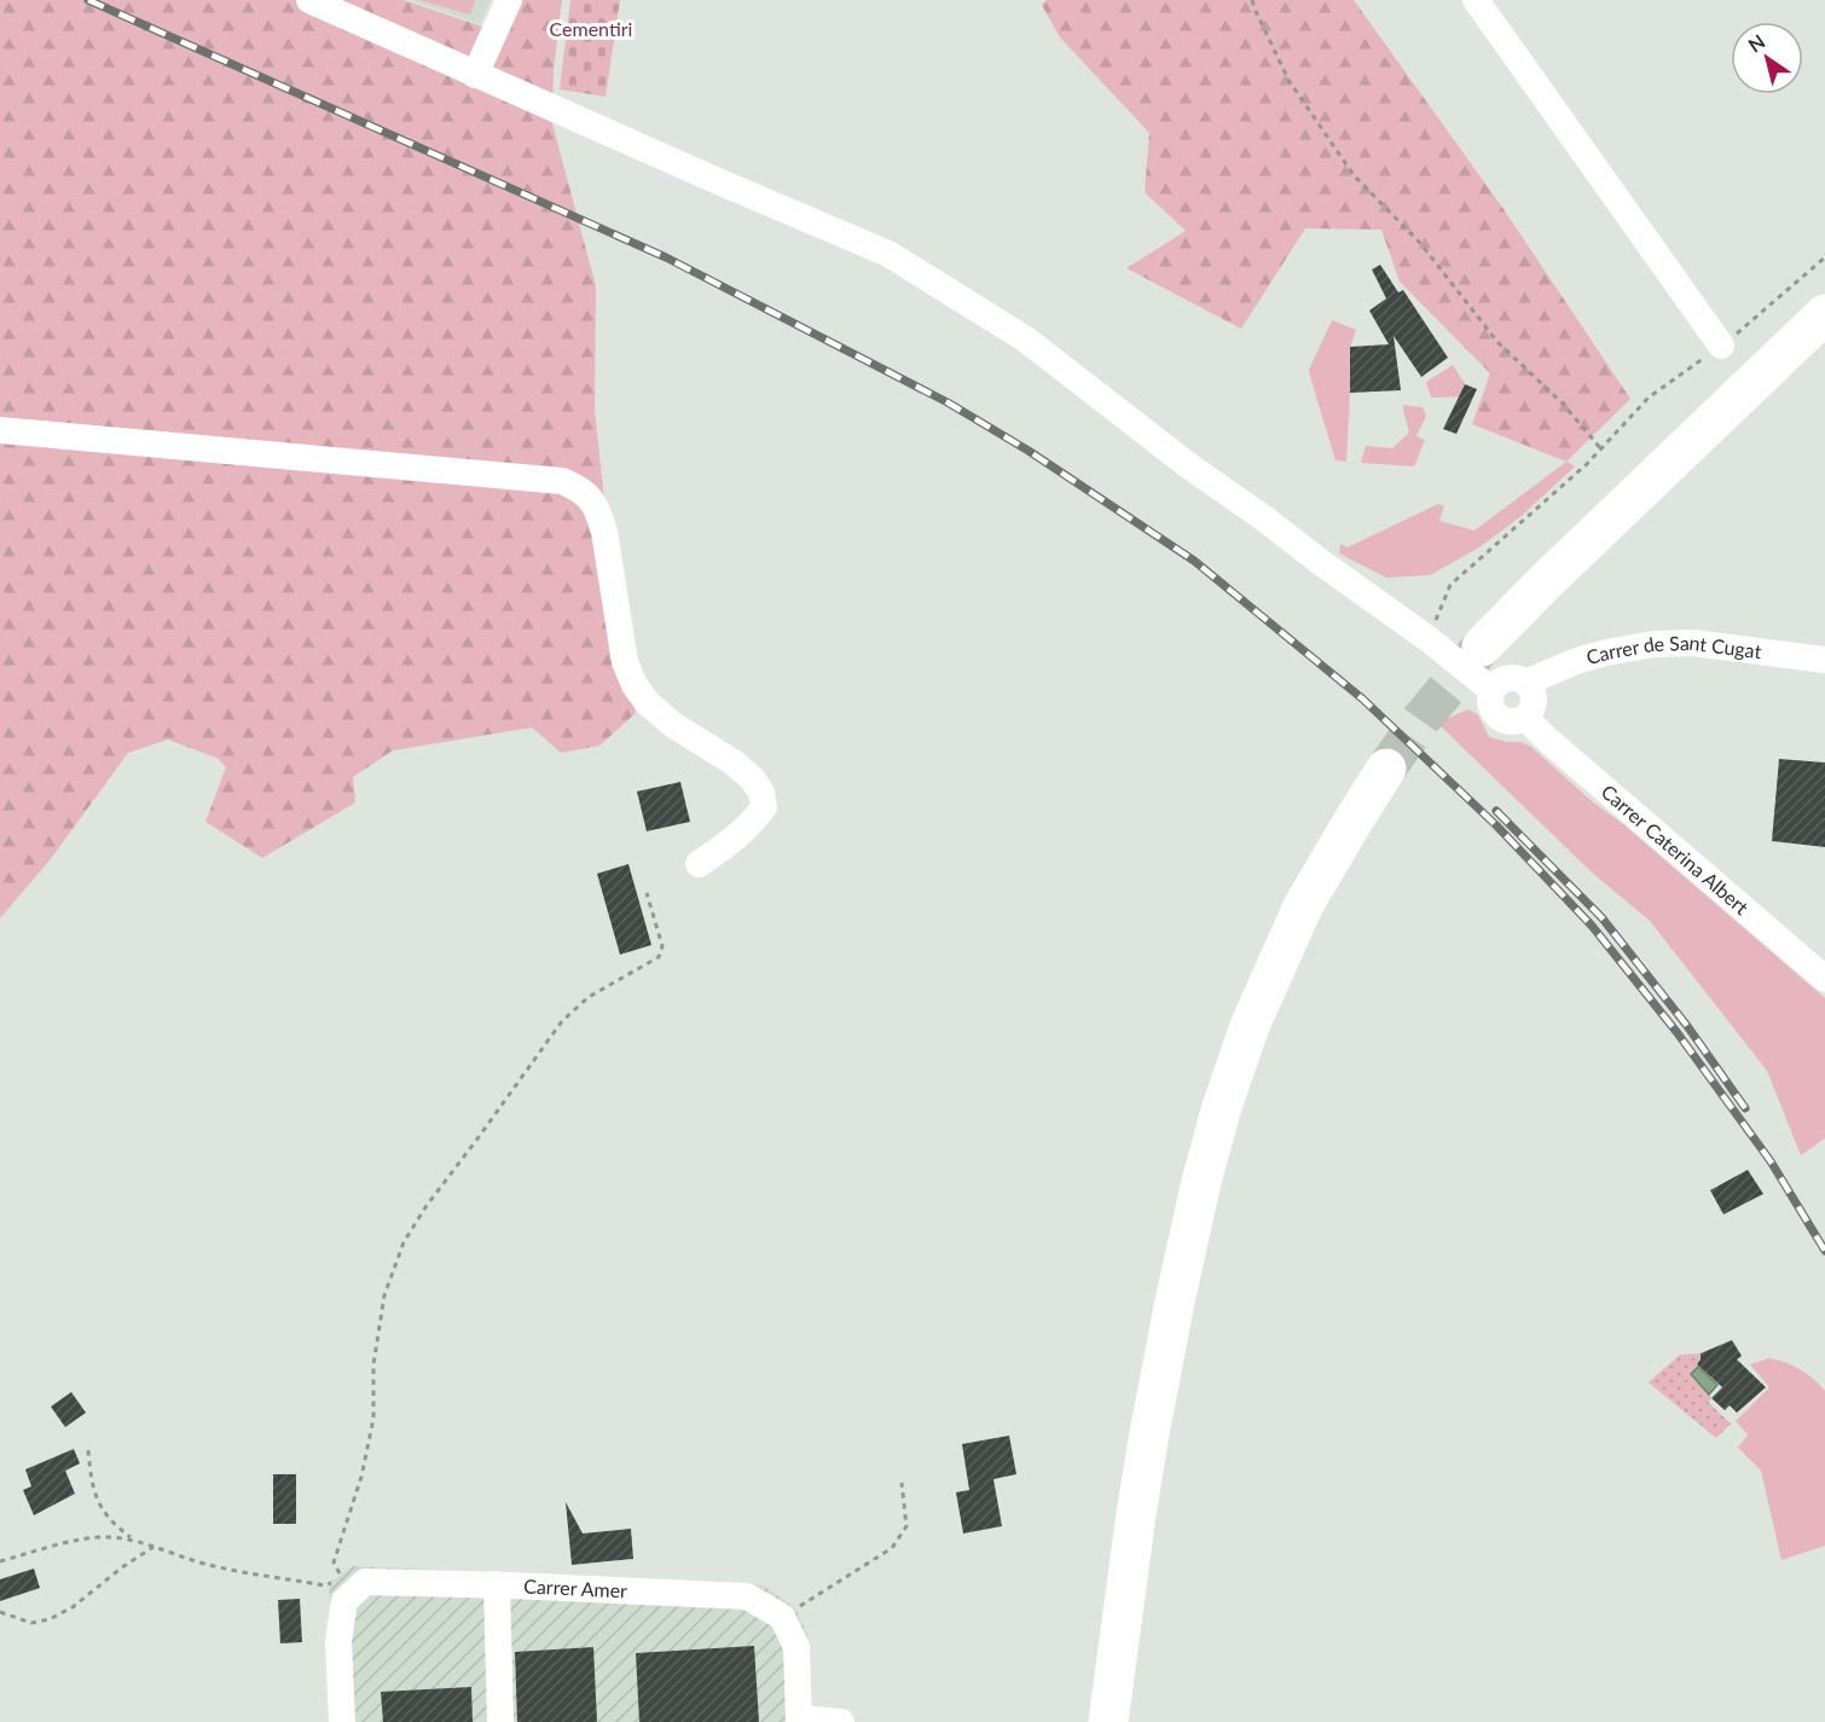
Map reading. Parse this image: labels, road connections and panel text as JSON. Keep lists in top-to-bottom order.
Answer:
{
  "streets": {
    "street": ["Carrer de Sant Cugat", "Carrer Caterina Albert", "Carrer Amer"]
  },
  "crossings": [
    ["Carrer de Sant Cugat", "Carrer Caterina Albert"]
  ],
  "parks": ["Cementiri"],
  "north": "top left"
}
